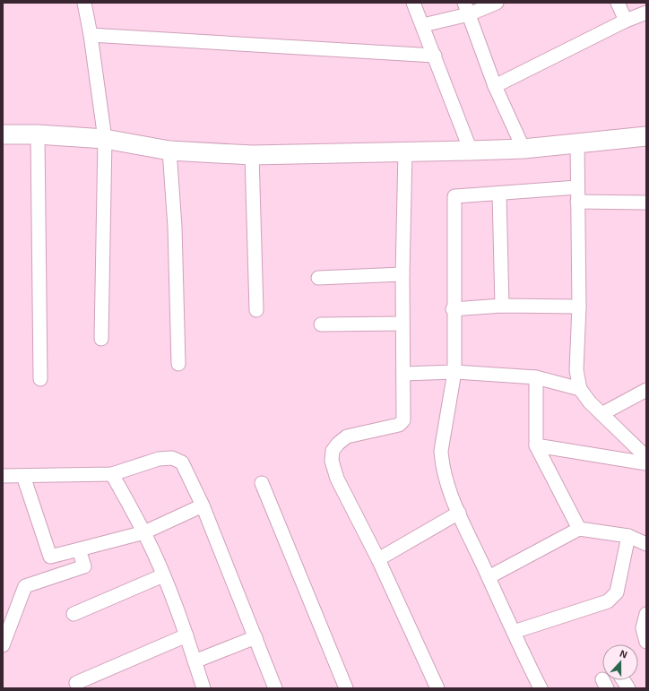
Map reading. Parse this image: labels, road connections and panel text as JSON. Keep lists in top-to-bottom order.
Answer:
{
  "north": "top"
}
